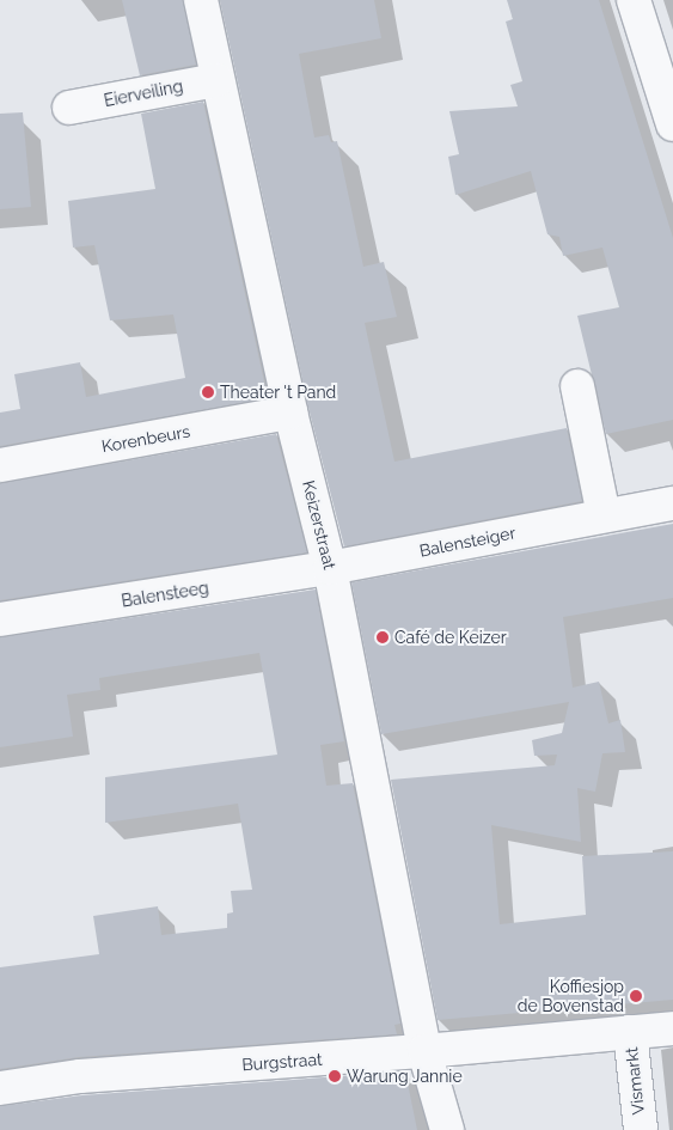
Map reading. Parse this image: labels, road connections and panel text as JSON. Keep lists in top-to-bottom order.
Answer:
{
  "streets": {
    "street": [
      "Eierveiling",
      "Korenbeurs",
      "Keizerstraat",
      "Balensteiger",
      "Balensteeg",
      "Burgstraat",
      "Vismarkt"
    ]
  },
  "crossings": [
    ["Eierveiling", "Keizerstraat"],
    ["Korenbeurs", "Keizerstraat"],
    ["Keizerstraat", "Balensteiger"],
    ["Keizerstraat", "Balensteeg"],
    ["Keizerstraat", "Burgstraat"],
    ["Balensteiger", "Balensteeg"],
    ["Burgstraat", "Vismarkt"]
  ],
  "places": [
    "Theater 't Pand",
    "Café de Keizer",
    "Koffiesjop de Bovenstad",
    "Warung Jannie"
  ]
}
